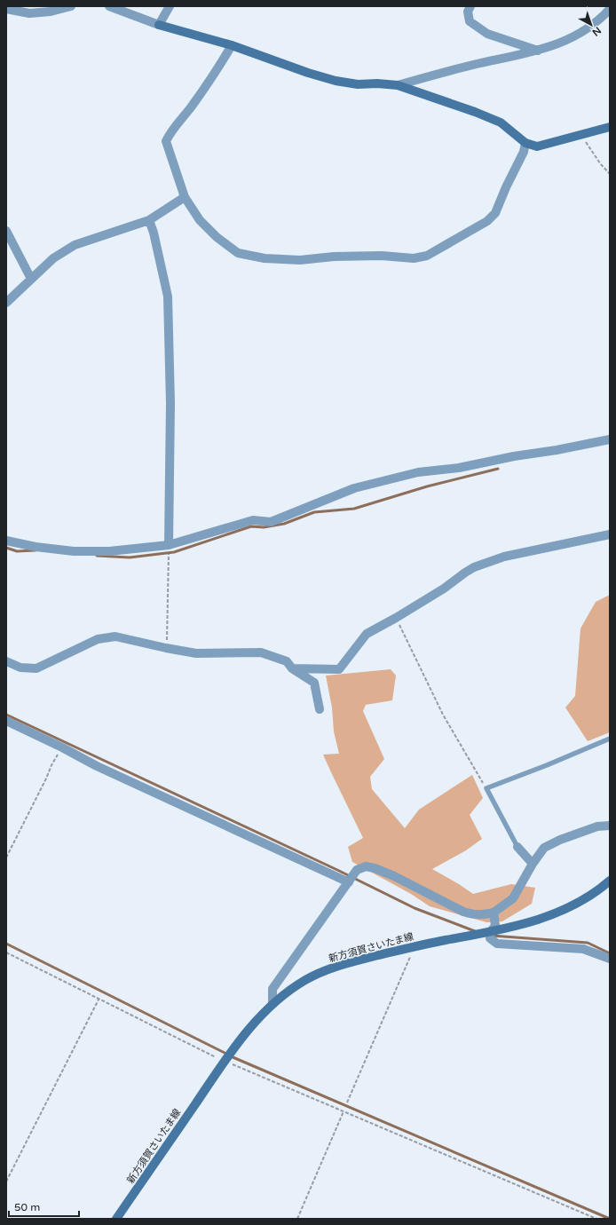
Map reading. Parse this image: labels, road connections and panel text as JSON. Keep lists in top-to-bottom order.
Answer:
{
  "streets": {
    "main road": ["新方須賀さいたま線"]
  },
  "scale_bar": "50 m",
  "north": "bottom right"
}
